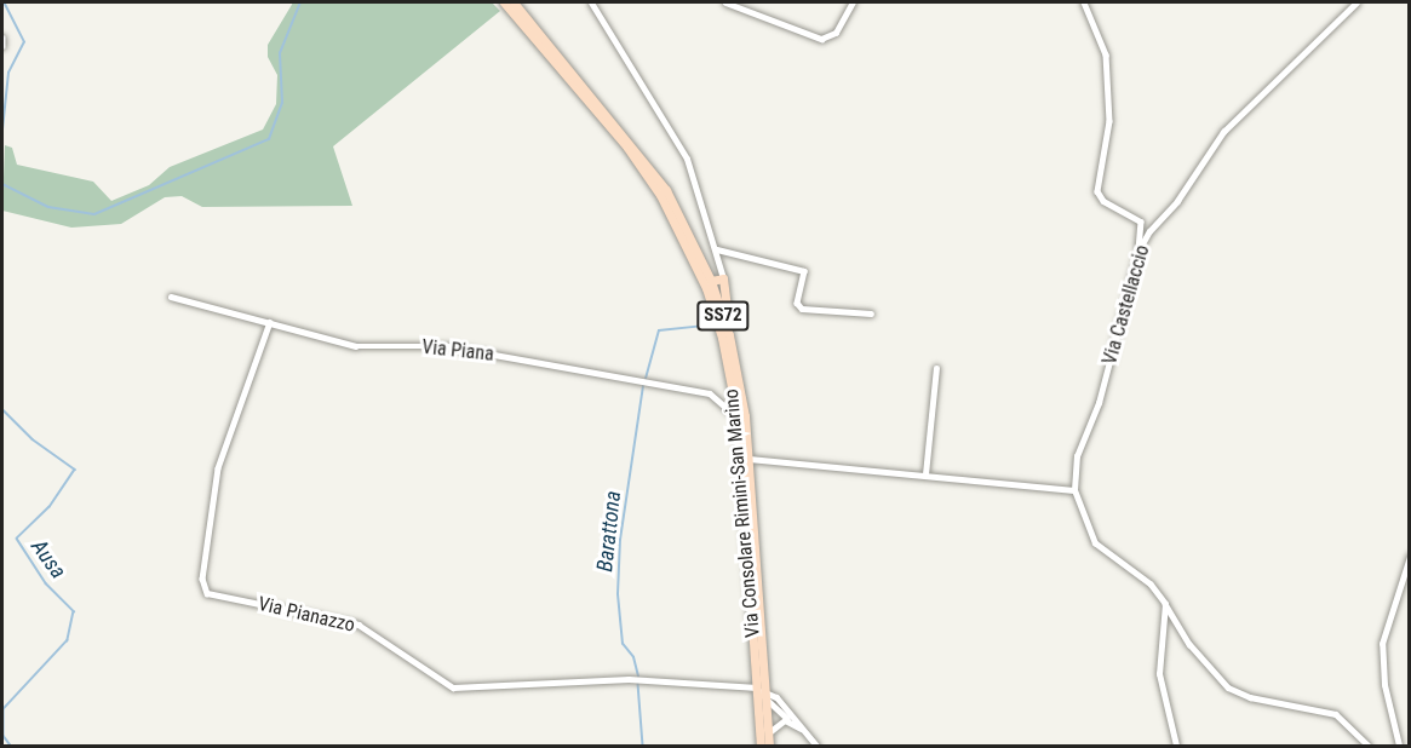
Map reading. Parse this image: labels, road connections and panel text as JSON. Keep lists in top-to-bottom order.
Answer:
{
  "streets": {
    "main road": ["SS72", "Via Consolare Rimini-San Marino"],
    "street": ["Via Castellaccio", "Via Piana", "Via Pianazzo"]
  },
  "crossings": [
    ["Via Castellaccio", "Via Consolare Rimini-San Marino"],
    ["SS72", "Via Consolare Rimini-San Marino"],
    ["Via Piana", "Via Consolare Rimini-San Marino"],
    ["Via Piana", "Via Pianazzo"],
    ["Via Consolare Rimini-San Marino", "Via Pianazzo"]
  ],
  "water": ["Barattona", "Ausa"]
}
